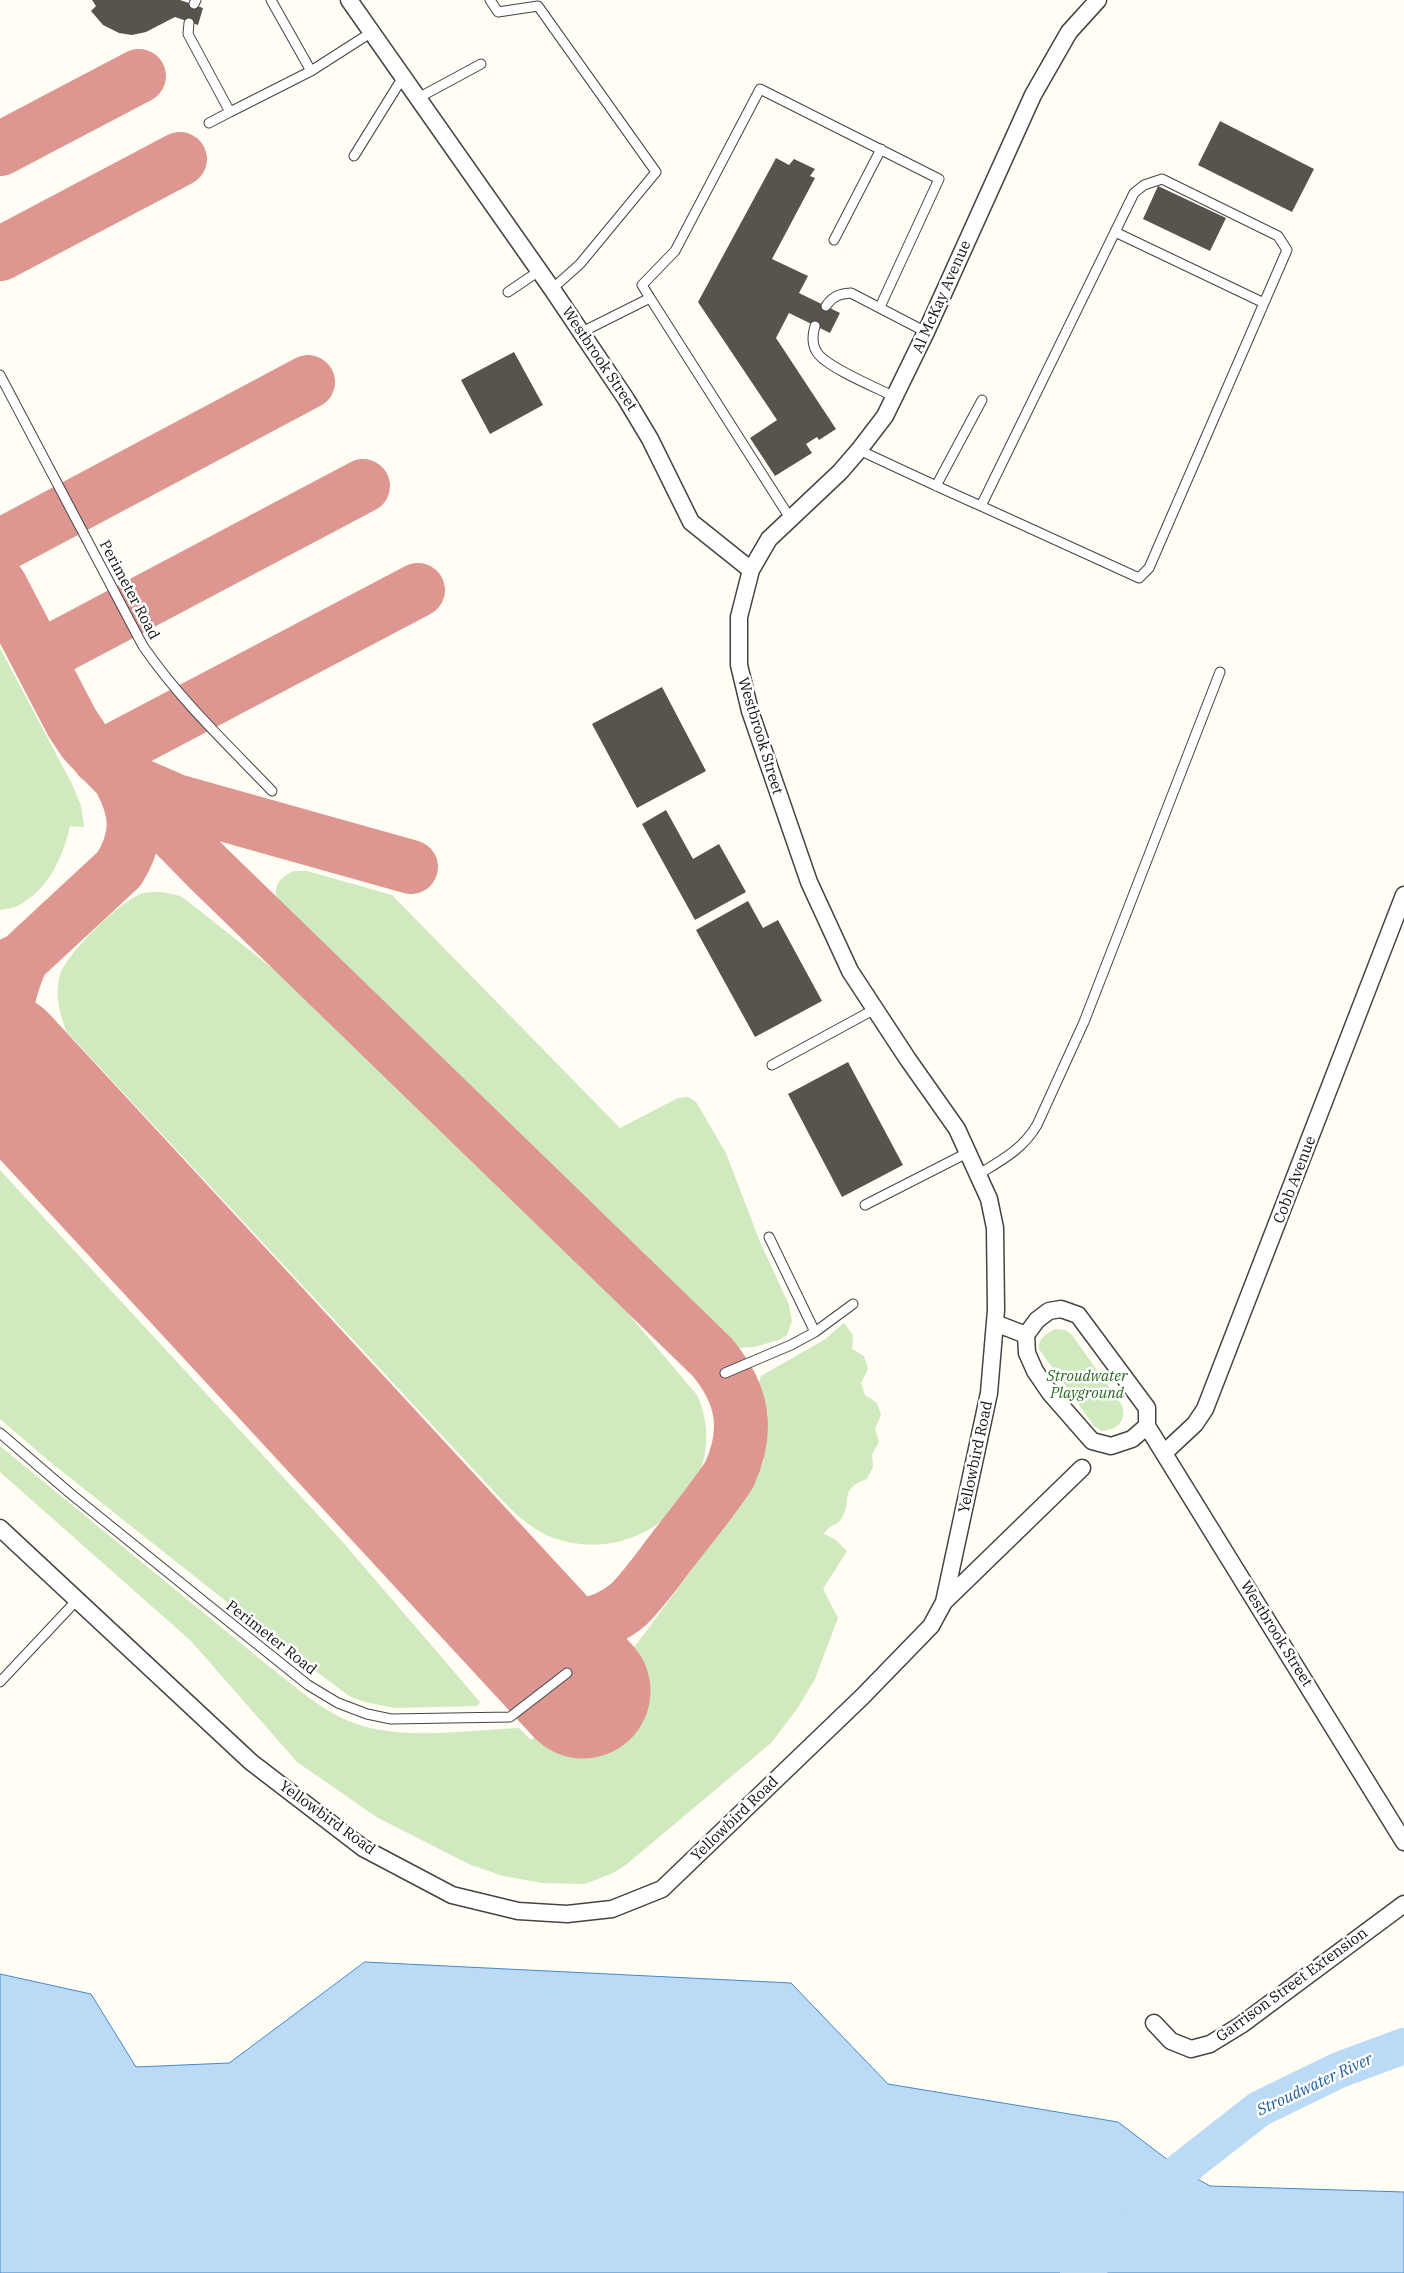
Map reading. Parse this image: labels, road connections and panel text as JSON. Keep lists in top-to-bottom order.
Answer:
{
  "streets": {
    "street": [
      "Al McKay Avenue",
      "Westbrook Street",
      "Cobb Avenue",
      "Yellowbird Road",
      "Garrison Street Extension"
    ],
    "lane": ["Perimeter Road"]
  },
  "crossings": [
    ["Al McKay Avenue", "Westbrook Street"],
    ["Westbrook Street", "Cobb Avenue"],
    ["Westbrook Street", "Yellowbird Road"]
  ],
  "water": ["Stroudwater River"],
  "parks": ["Stroudwater Playground"]
}
